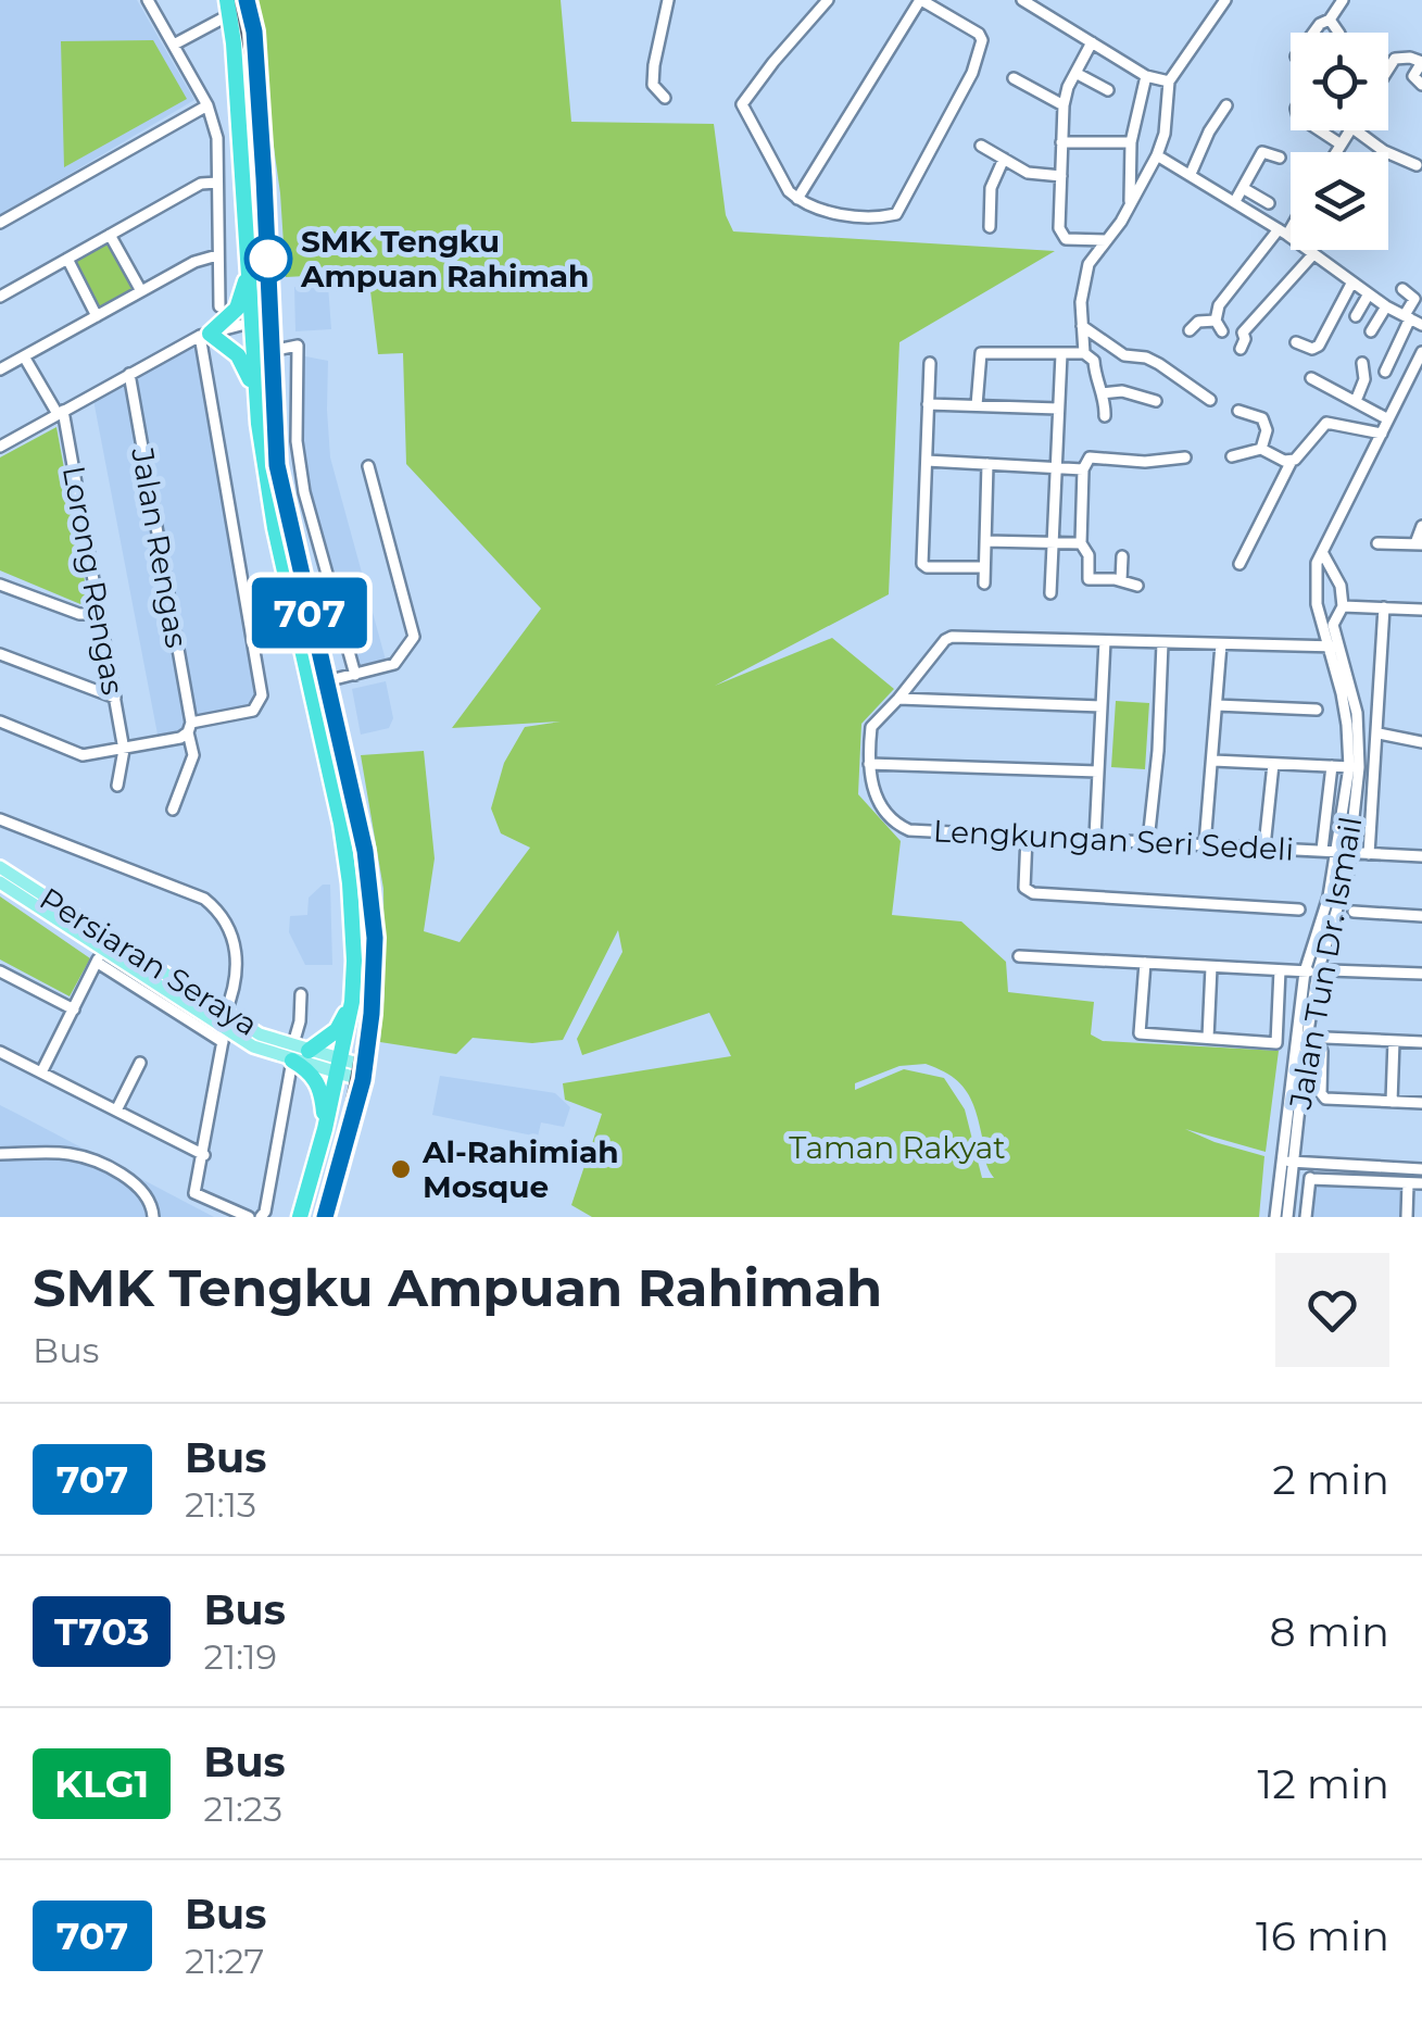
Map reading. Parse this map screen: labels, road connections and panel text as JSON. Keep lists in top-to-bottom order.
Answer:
{
  "streets": {
    "main road": ["Persiaran Seraya"],
    "street": [
      "Jalan Rengas",
      "Lorong Rengas",
      "Lengkungan Seri Sedeli",
      "Jalan Tun Dr. Ismail"
    ]
  },
  "crossings": [
    ["Lengkungan Seri Sedeli", "Jalan Tun Dr. Ismail"]
  ],
  "parks": ["Taman Rakyat"],
  "places": ["SMK Tengku Ampuan Rahimah", "Al-Rahimiah Mosque"],
  "lines": ["bus line 707"],
  "page": {
    "on_map": "707",
    "heading": ["SMK Tengku Ampuan Rahimah", "Bus"],
    "list": [
      {
        "mark": "707",
        "name": "Bus",
        "note": "21:13",
        "value": "2 min"
      },
      {
        "mark": "T703",
        "name": "Bus",
        "note": "21:19",
        "value": "8 min"
      },
      {
        "mark": "KLG1",
        "name": "Bus",
        "note": "21:23",
        "value": "12 min"
      },
      {
        "mark": "707",
        "name": "Bus",
        "note": "21:27",
        "value": "16 min"
      }
    ]
  }
}
